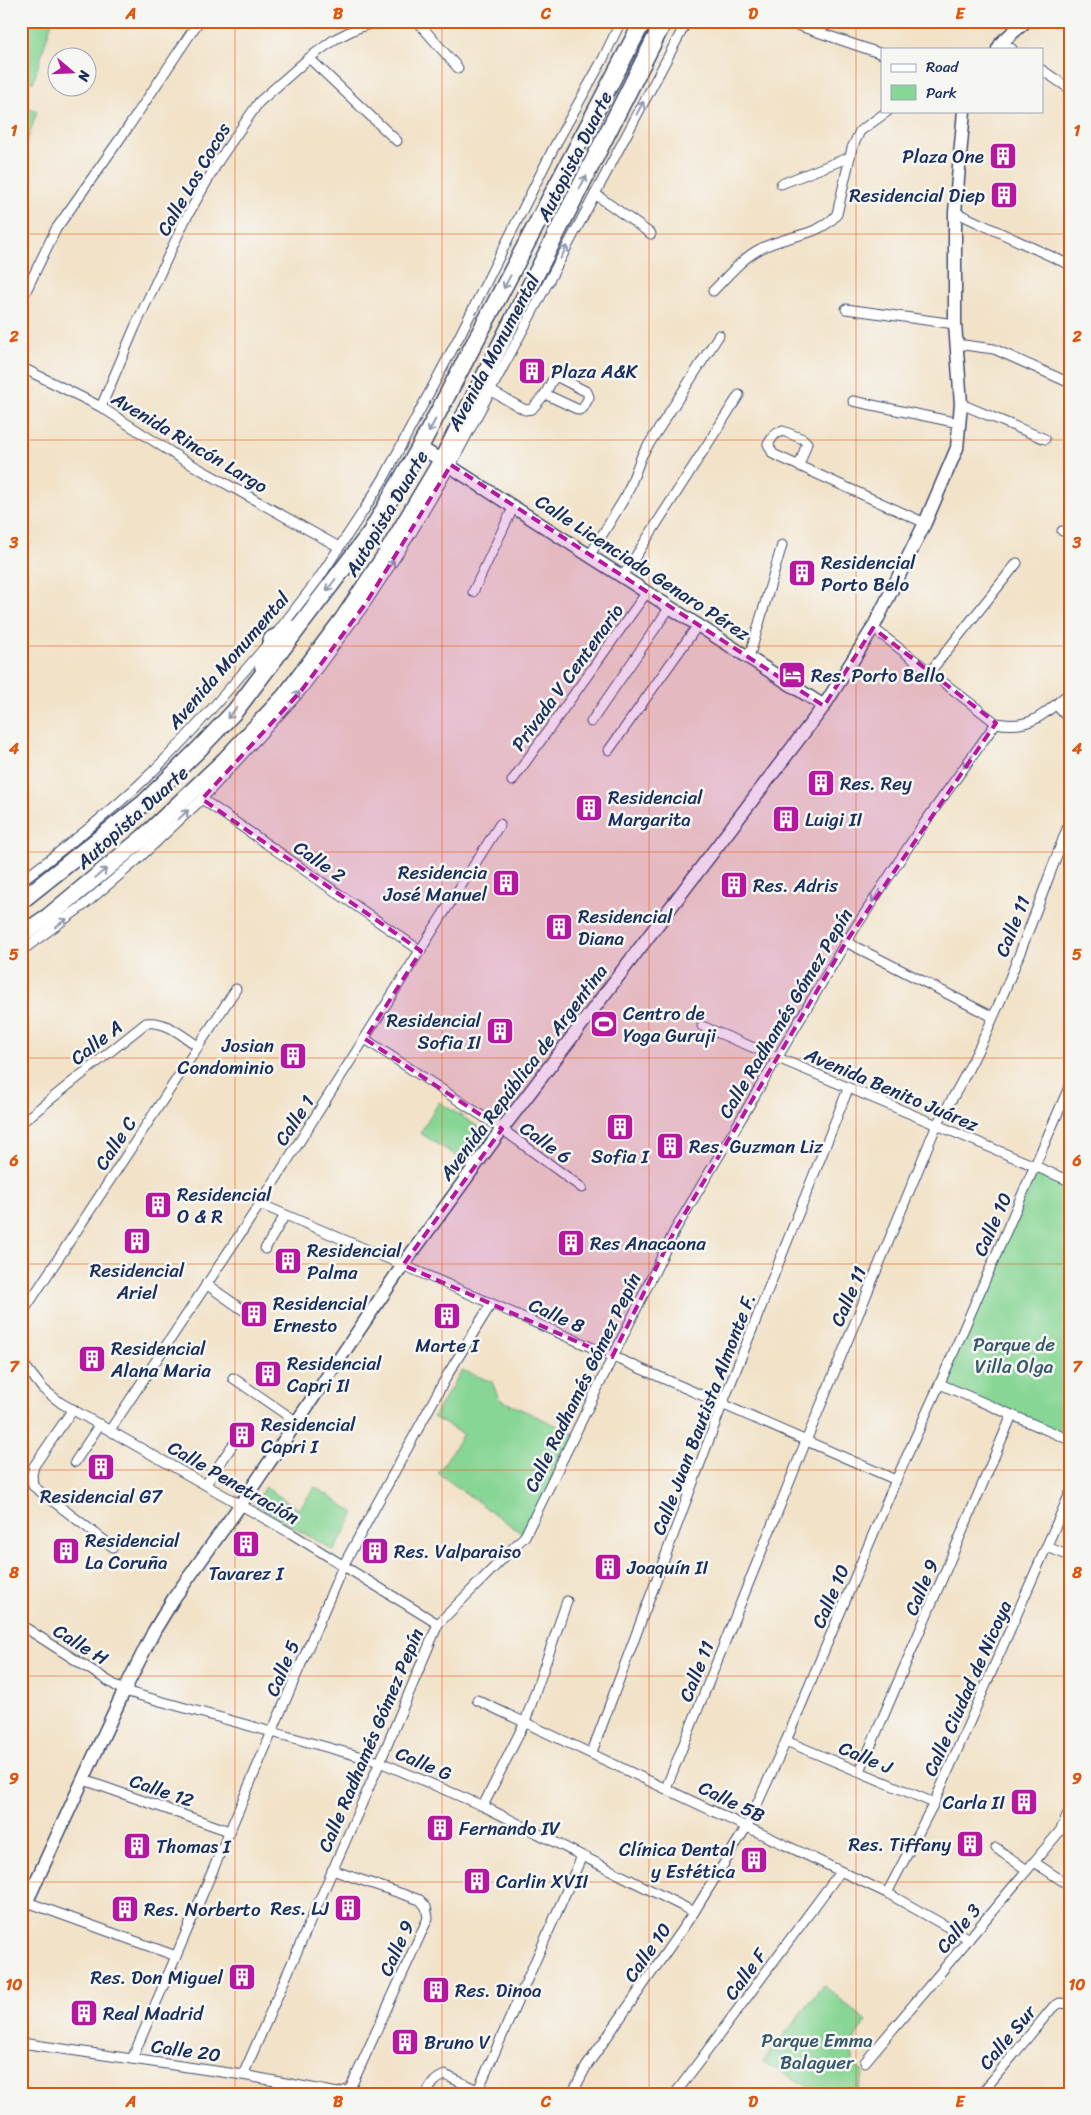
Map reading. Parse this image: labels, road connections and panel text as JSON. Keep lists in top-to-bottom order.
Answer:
{
  "streets": {
    "highway": ["Autopista Duarte"],
    "main road": ["Calle Licenciado Genaro Pérez", "Avenida República de Argentina"],
    "street": [
      "Calle Los Cocos",
      "Avenida Monumental",
      "Avenida Rincón Largo",
      "Privada V Centenario",
      "Calle 2",
      "Calle 11",
      "Calle Radhamés Gómez Pepín",
      "Calle A",
      "Avenida Benito Juárez",
      "Calle 1",
      "Calle 6",
      "Calle C",
      "Calle 10",
      "Calle 8",
      "Calle Juan Bautista Almonte F.",
      "Calle Penetración",
      "Calle 9",
      "Calle H",
      "Calle 5",
      "Calle Ciudad de Nicoya",
      "Calle J",
      "Calle G",
      "Calle 12",
      "Calle 5B",
      "Calle 3",
      "Calle F",
      "Calle Sur",
      "Calle 20"
    ]
  },
  "crossings": [
    ["Autopista Duarte", "Avenida Monumental"],
    ["Autopista Duarte", "Calle Licenciado Genaro Pérez"],
    ["Calle Los Cocos", "Avenida Rincón Largo"],
    ["Avenida Monumental", "Avenida Rincón Largo"],
    ["Avenida Monumental", "Calle Licenciado Genaro Pérez"],
    ["Avenida Monumental", "Calle 2"],
    ["Calle Licenciado Genaro Pérez", "Privada V Centenario"],
    ["Calle Licenciado Genaro Pérez", "Avenida República de Argentina"],
    ["Calle 2", "Calle 1"],
    ["Calle 11", "Avenida Benito Juárez"],
    ["Calle 11", "Calle 8"],
    ["Calle 11", "Calle 5B"],
    ["Calle Radhamés Gómez Pepín", "Avenida Benito Juárez"],
    ["Calle Radhamés Gómez Pepín", "Calle 8"],
    ["Calle Radhamés Gómez Pepín", "Calle Penetración"],
    ["Calle Radhamés Gómez Pepín", "Calle 9"],
    ["Calle Radhamés Gómez Pepín", "Calle G"],
    ["Calle Radhamés Gómez Pepín", "Calle 20"],
    ["Calle A", "Calle C"],
    ["Avenida República de Argentina", "Calle 6"],
    ["Avenida República de Argentina", "Calle 8"],
    ["Avenida República de Argentina", "Calle Penetración"],
    ["Avenida República de Argentina", "Calle H"],
    ["Avenida República de Argentina", "Calle G"],
    ["Avenida República de Argentina", "Calle 12"],
    ["Avenida Benito Juárez", "Calle 10"],
    ["Avenida Benito Juárez", "Calle Juan Bautista Almonte F."],
    ["Calle 1", "Calle 6"],
    ["Calle 1", "Calle 8"],
    ["Calle 1", "Calle Penetración"],
    ["Calle 10", "Calle 8"],
    ["Calle 10", "Calle J"],
    ["Calle 10", "Calle G"],
    ["Calle 10", "Calle 5B"],
    ["Calle 8", "Calle Juan Bautista Almonte F."],
    ["Calle 8", "Calle 5"],
    ["Calle Juan Bautista Almonte F.", "Calle 5B"],
    ["Calle Penetración", "Calle 5"],
    ["Calle 9", "Calle J"],
    ["Calle 9", "Calle 20"],
    ["Calle H", "Calle G"],
    ["Calle 5", "Calle G"],
    ["Calle 5", "Calle 12"],
    ["Calle 5", "Calle 20"],
    ["Calle Ciudad de Nicoya", "Calle J"],
    ["Calle Ciudad de Nicoya", "Calle 5B"],
    ["Calle 5B", "Calle 3"],
    ["Calle 5B", "Calle F"]
  ],
  "parks": ["Parque de Villa Olga", "Parque Emma Balaguer"],
  "places": {
    "building": [
      "Plaza One",
      "Residencial Diep",
      "Plaza A&K",
      "Residencial Porto Belo",
      "Res. Rey",
      "Residencial Margarita",
      "Luigi II",
      "Residencia José Manuel",
      "Res. Adris",
      "Residencial Diana",
      "Residencial Sofia II",
      "Josian Condominio",
      "Sofia I",
      "Res. Guzman Liz",
      "Residencial O & R",
      "Residencial Ariel",
      "Res Anacaona",
      "Residencial Palma",
      "Residencial Ernesto",
      "Marte I",
      "Residencial Alana Maria",
      "Residencial Capri II",
      "Residencial Capri I",
      "Residencial G7",
      "Tavarez I",
      "Residencial La Coruña",
      "Res. Valparaiso",
      "Joaquín II",
      "Carla II",
      "Fernando IV",
      "Res. Tiffany",
      "Thomas I",
      "Clínica Dental y Estética",
      "Carlin XVII",
      "Res. LJ",
      "Res. Norberto",
      "Res. Don Miguel",
      "Res. Dinoa",
      "Real Madrid",
      "Bruno V"
    ],
    "hotel": ["Res. Porto Bello"],
    "sports": ["Centro de Yoga Guruji"]
  },
  "legend": ["Road", "Park"],
  "north": "right",
  "grid": {
    "columns": [
      "A",
      "B",
      "C",
      "D",
      "E"
    ],
    "rows": [
      "1",
      "2",
      "3",
      "4",
      "5",
      "6",
      "7",
      "8",
      "9",
      "10"
    ]
  }
}
